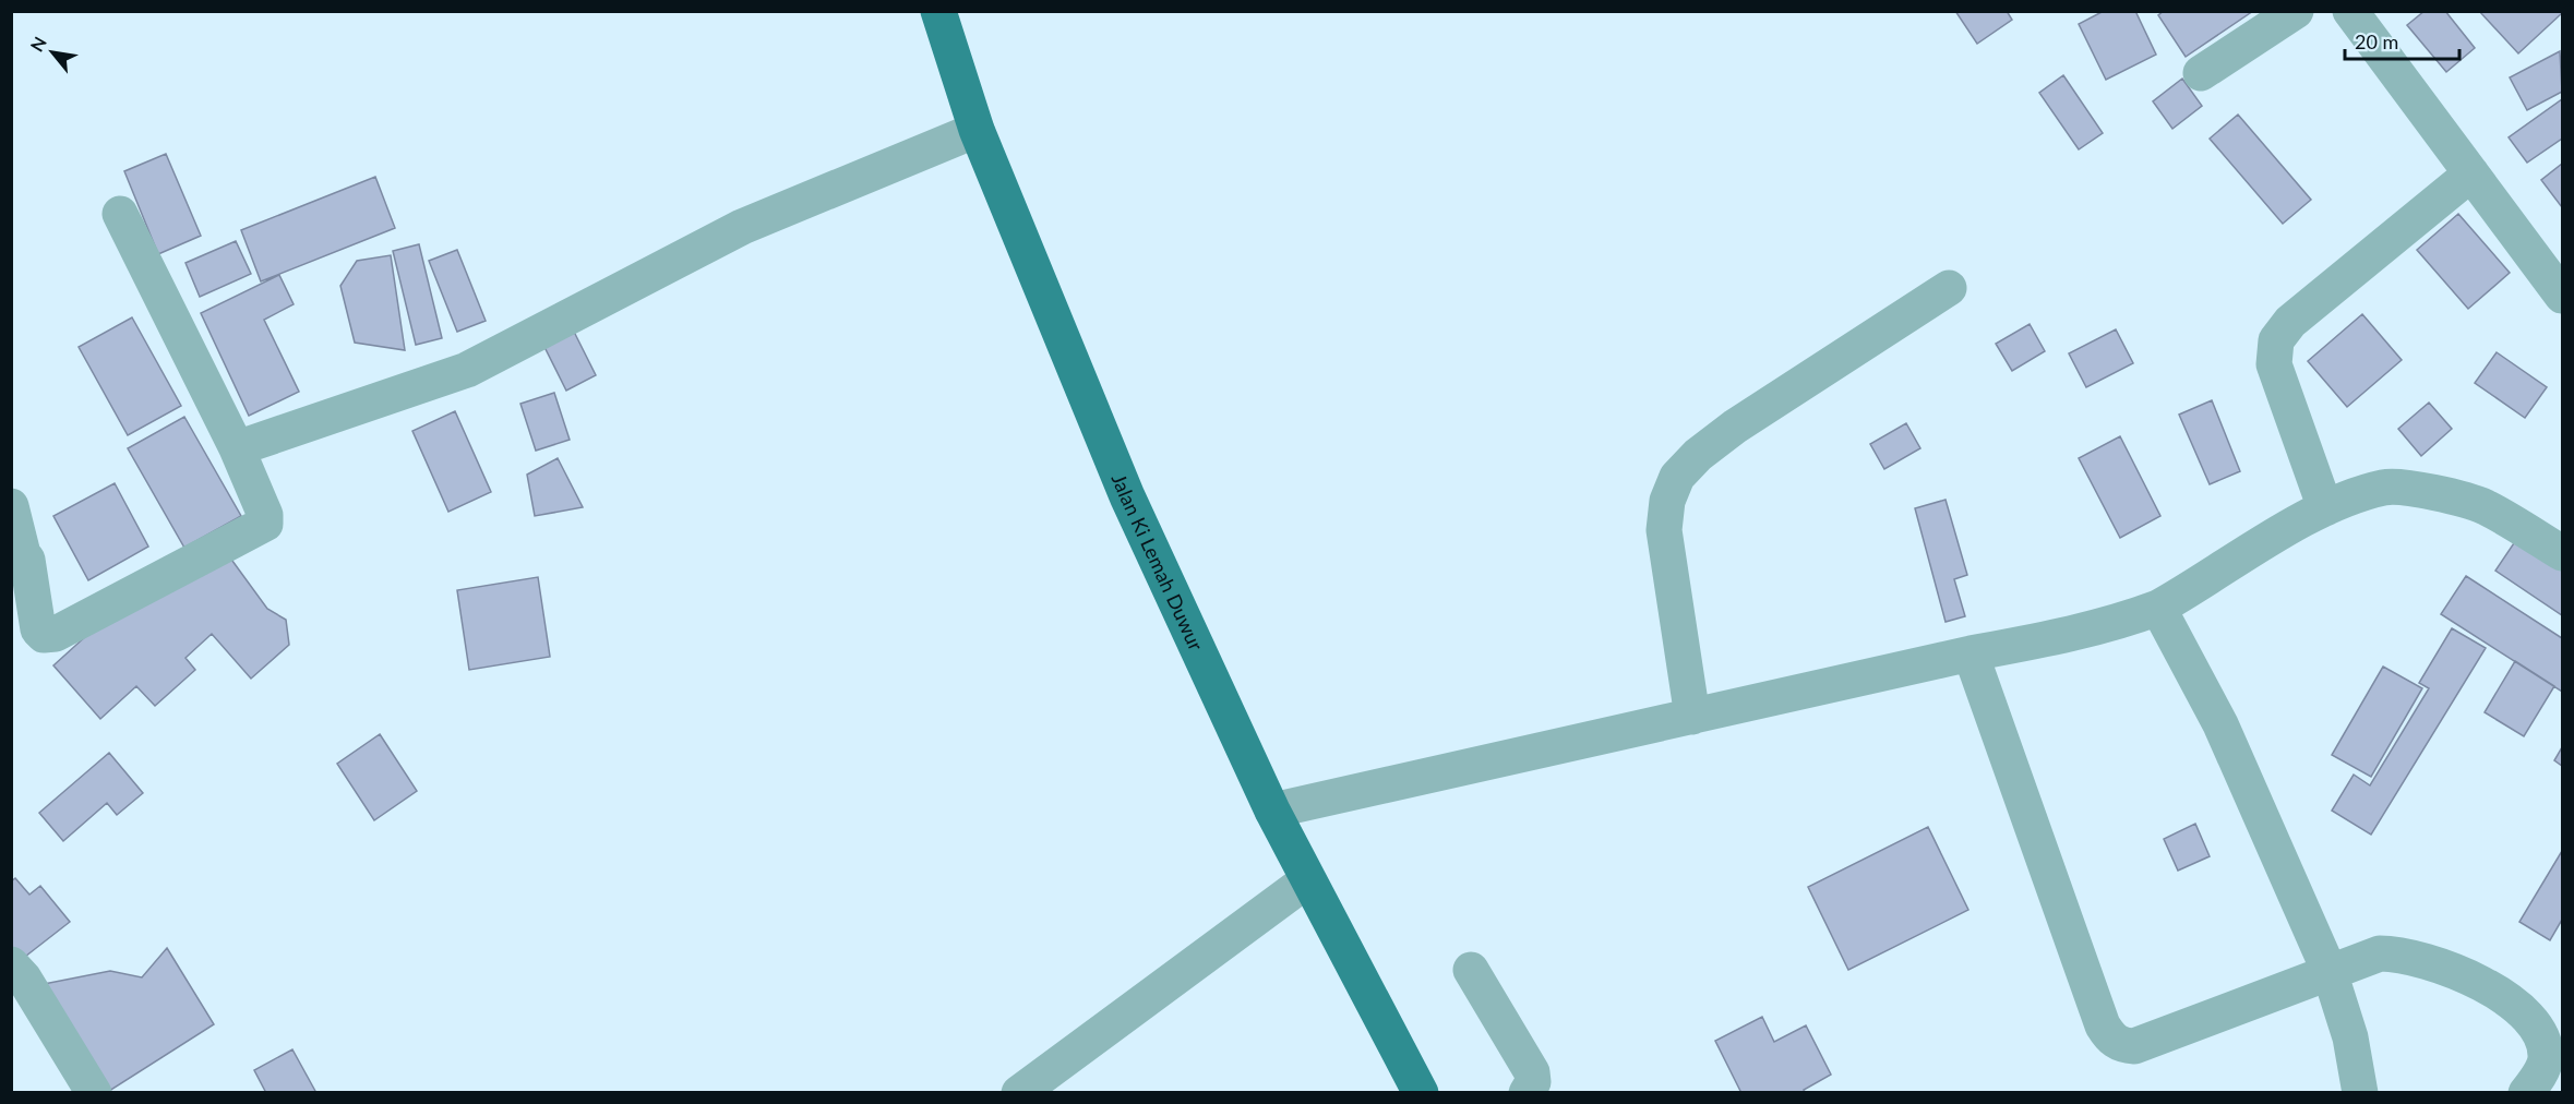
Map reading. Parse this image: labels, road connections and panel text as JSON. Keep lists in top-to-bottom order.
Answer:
{
  "streets": {
    "main road": ["Jalan Ki Lemah Duwur"]
  },
  "scale_bar": "20 m",
  "north": "top left"
}
